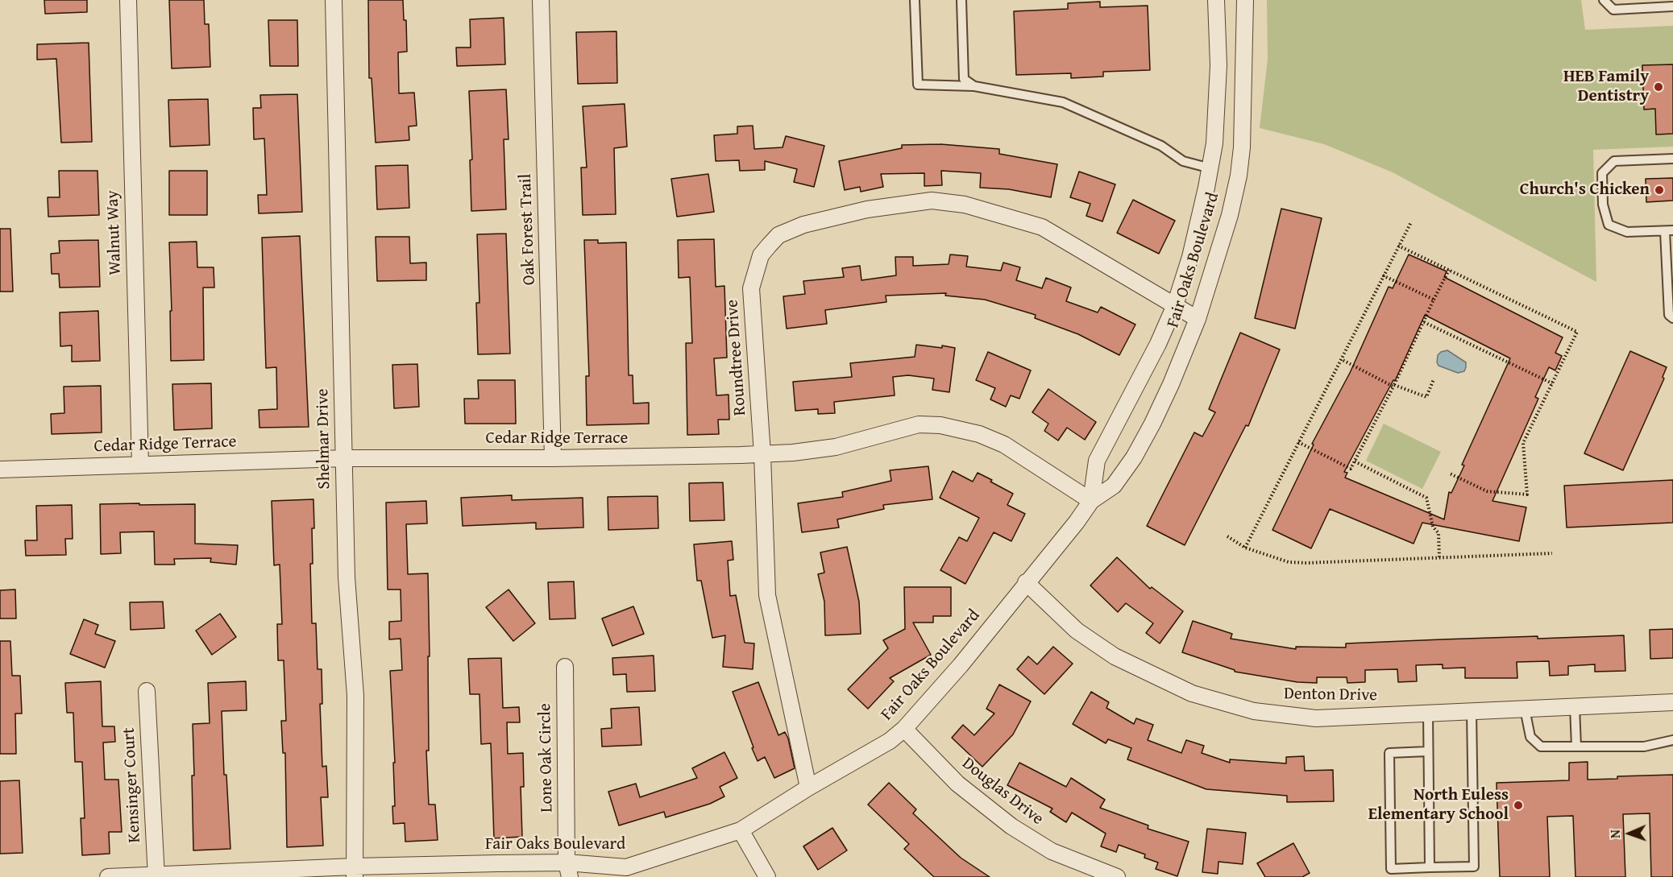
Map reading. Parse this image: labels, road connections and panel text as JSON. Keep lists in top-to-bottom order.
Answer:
{
  "streets": {
    "street": [
      "Oak Forest Trail",
      "Walnut Way",
      "Fair Oaks Boulevard",
      "Roundtree Drive",
      "Shelmar Drive",
      "Cedar Ridge Terrace",
      "Denton Drive",
      "Lone Oak Circle",
      "Kensinger Court",
      "Douglas Drive"
    ]
  },
  "crossings": [
    ["Oak Forest Trail", "Cedar Ridge Terrace"],
    ["Walnut Way", "Cedar Ridge Terrace"],
    ["Fair Oaks Boulevard", "Roundtree Drive"],
    ["Fair Oaks Boulevard", "Shelmar Drive"],
    ["Fair Oaks Boulevard", "Cedar Ridge Terrace"],
    ["Fair Oaks Boulevard", "Denton Drive"],
    ["Fair Oaks Boulevard", "Lone Oak Circle"],
    ["Fair Oaks Boulevard", "Kensinger Court"],
    ["Fair Oaks Boulevard", "Douglas Drive"],
    ["Roundtree Drive", "Cedar Ridge Terrace"],
    ["Shelmar Drive", "Cedar Ridge Terrace"]
  ],
  "places": ["HEB Family Dentistry", "Church's Chicken", "North Euless Elementary School"],
  "north": "left"
}
